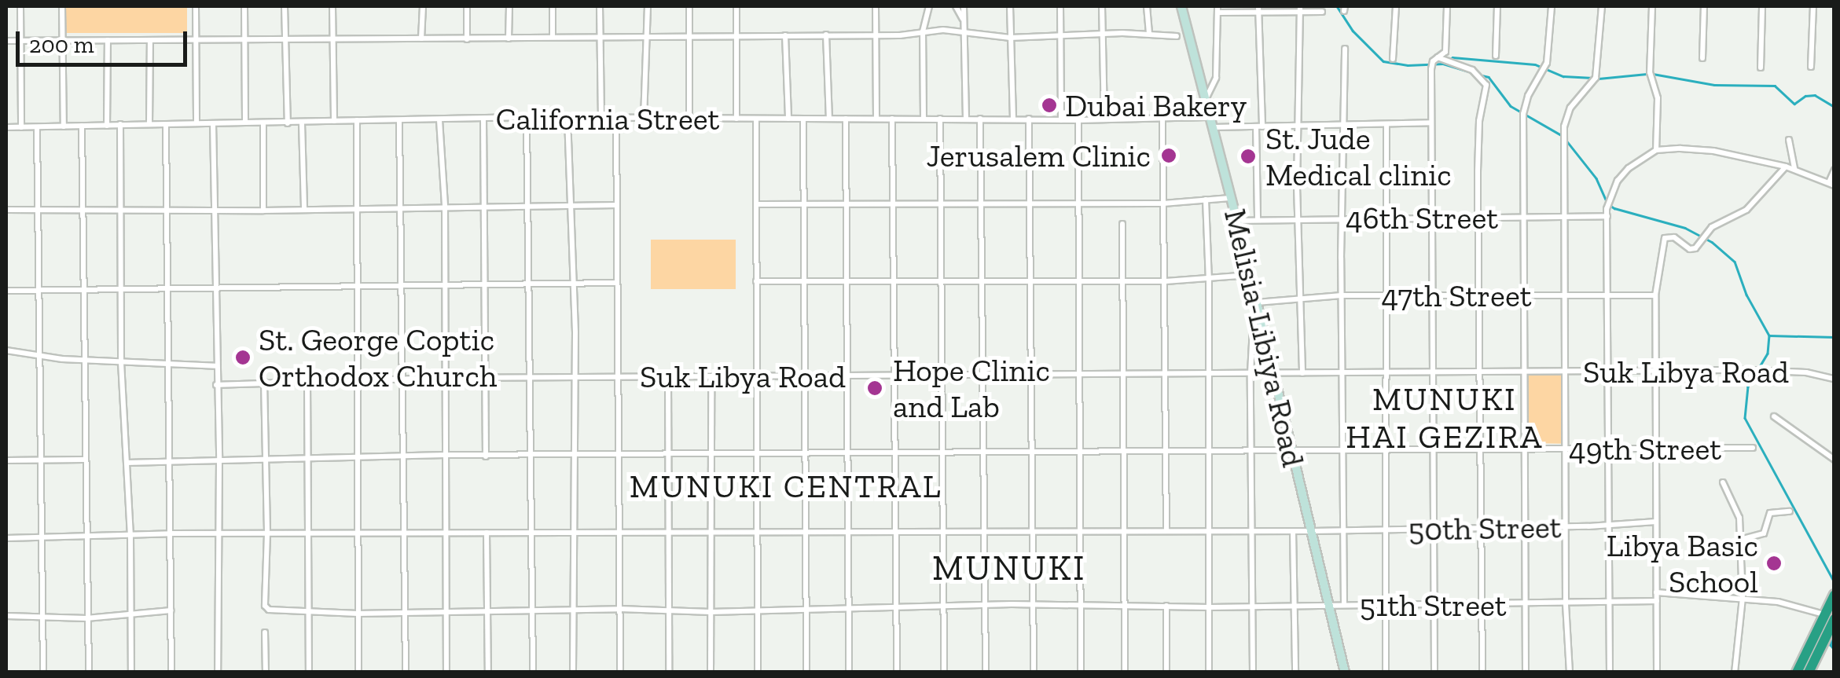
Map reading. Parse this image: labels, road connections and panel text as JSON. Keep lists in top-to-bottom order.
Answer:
{
  "streets": {
    "main road": ["Melisia-Libiya Road"],
    "street": [
      "California Street",
      "46th Street",
      "47th Street",
      "Suk Libya Road",
      "49th Street",
      "50th Street",
      "51th Street"
    ]
  },
  "crossings": [
    ["California Street", "Melisia-Libiya Road"],
    ["46th Street", "Melisia-Libiya Road"],
    ["47th Street", "Melisia-Libiya Road"],
    ["Melisia-Libiya Road", "Suk Libya Road"],
    ["Melisia-Libiya Road", "49th Street"],
    ["Melisia-Libiya Road", "50th Street"],
    ["Melisia-Libiya Road", "51th Street"],
    ["50th Street", "51th Street"]
  ],
  "districts": ["MUNUKI HAI GEZIRA", "MUNUKI CENTRAL", "MUNUKI"],
  "places": [
    "Dubai Bakery",
    "Jerusalem Clinic",
    "St. Jude Medical clinic",
    "St. George Coptic Orthodox Church",
    "Hope Clinic and Lab",
    "Libya Basic School"
  ],
  "scale_bar": "200 m"
}
